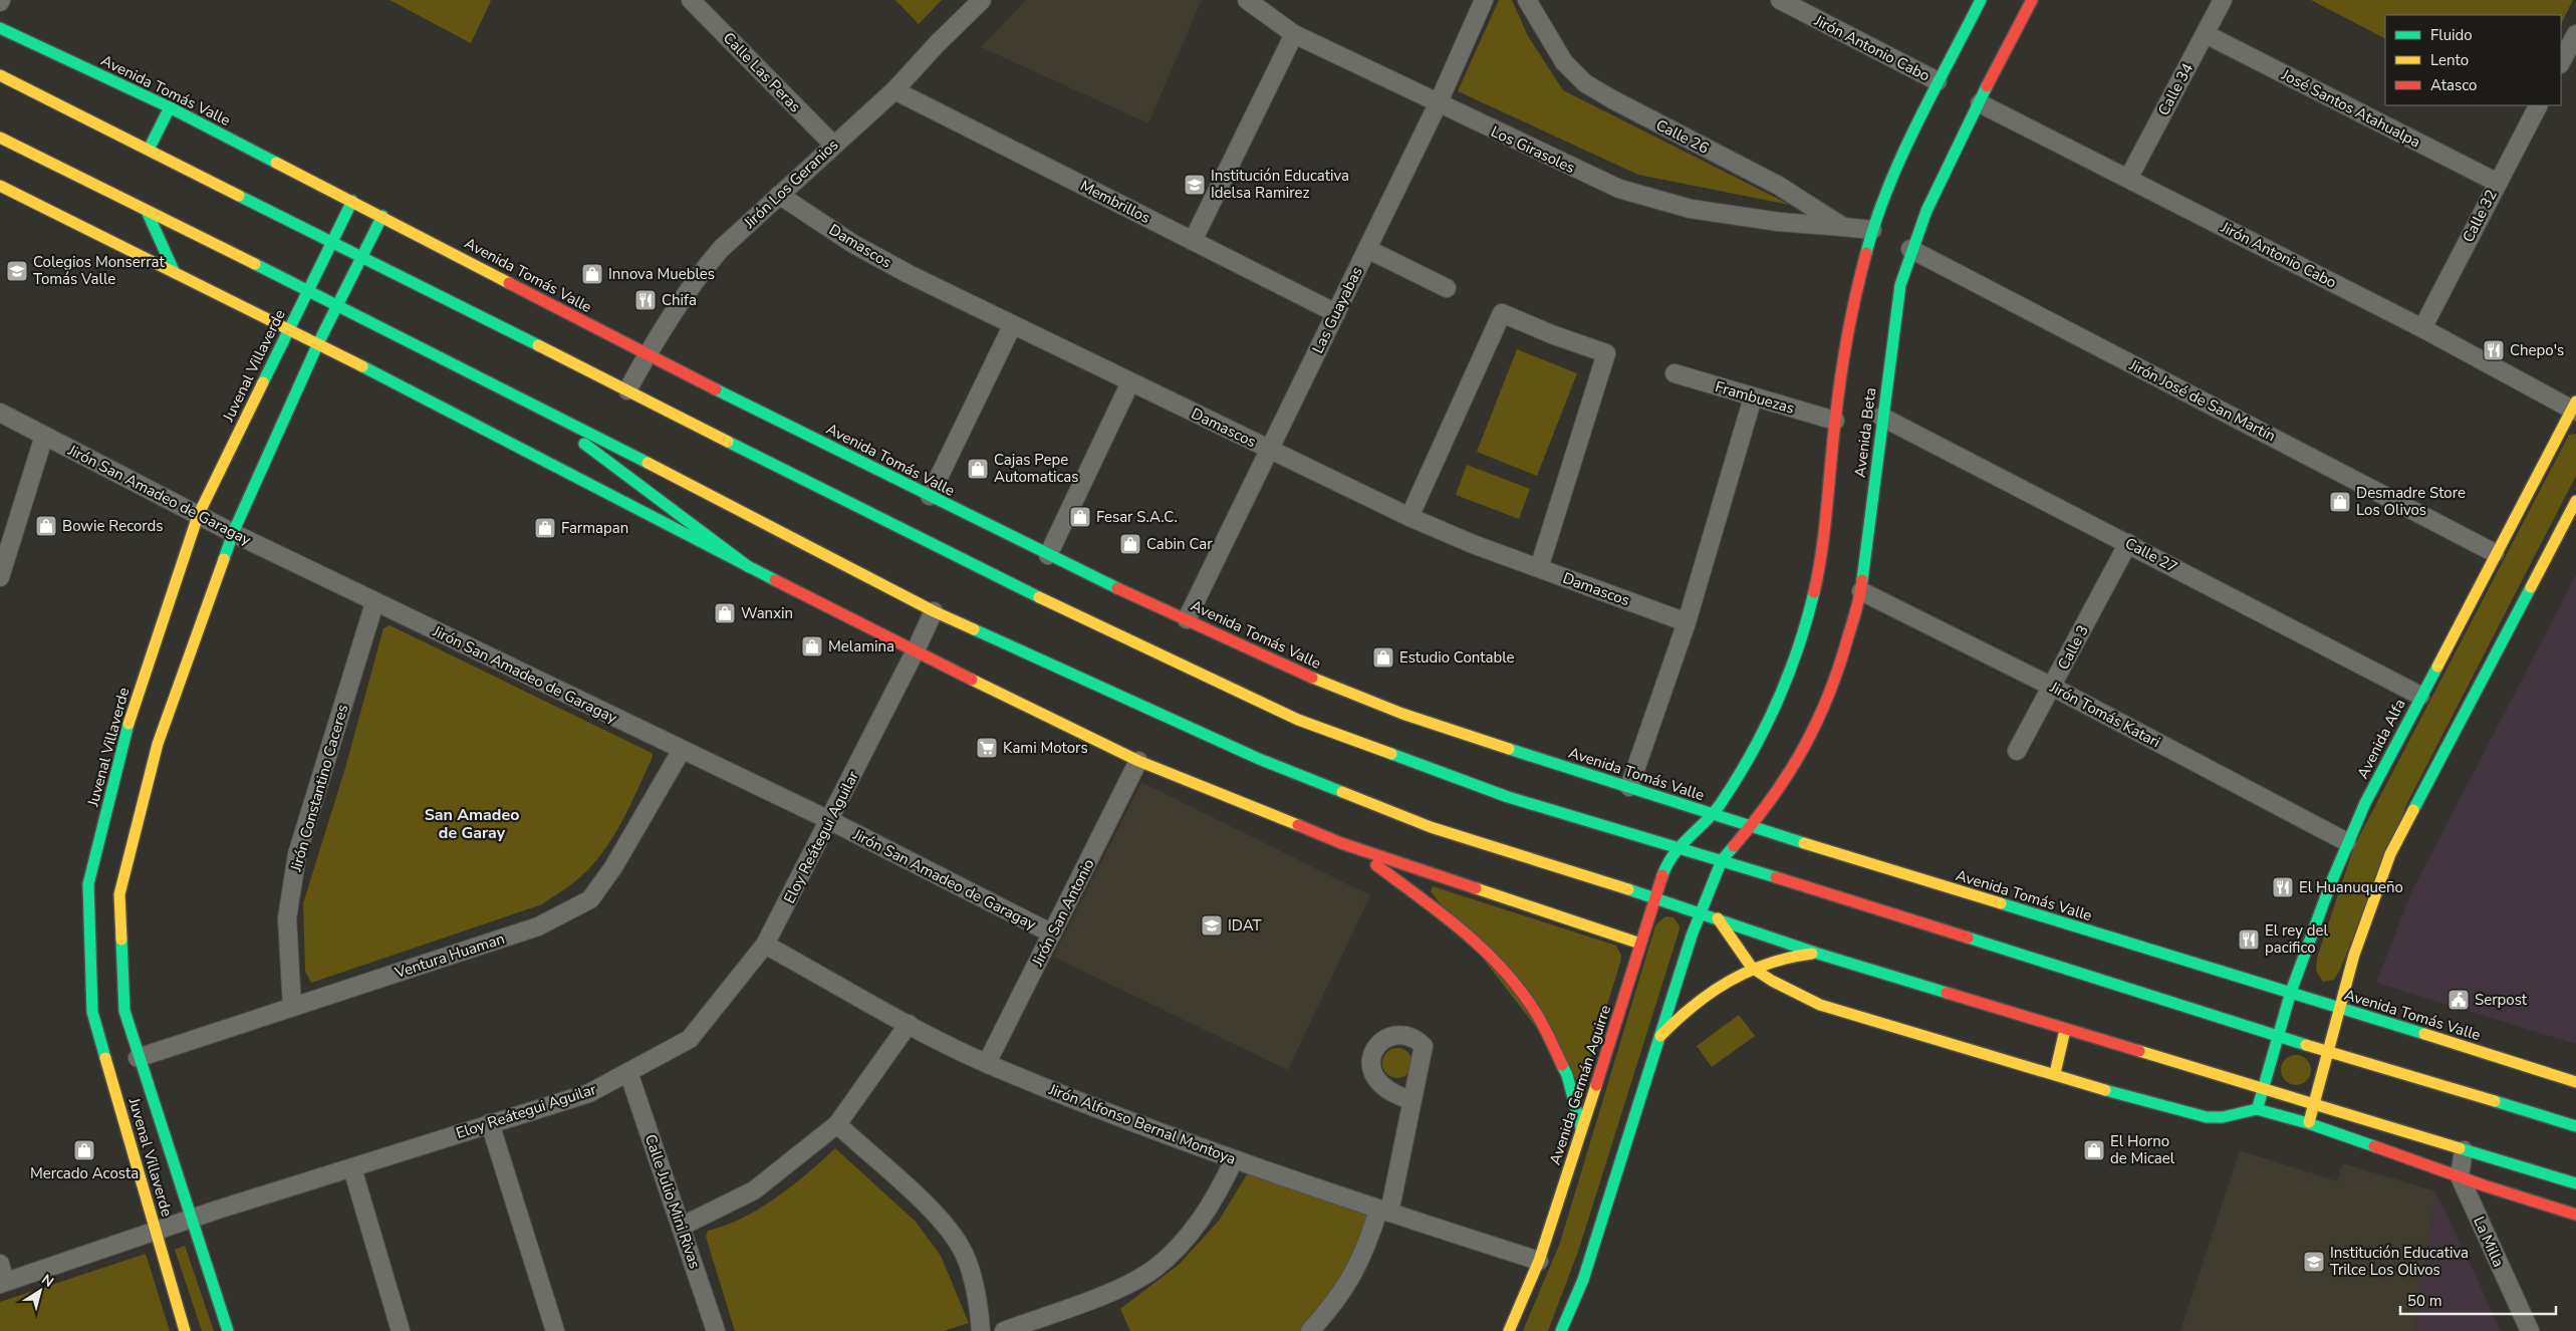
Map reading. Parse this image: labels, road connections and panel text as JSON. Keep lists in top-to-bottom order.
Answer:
{
  "streets": {
    "main road": [
      "Avenida Tomás Valle",
      "Juvenal Villaverde",
      "Avenida Beta",
      "Avenida Alfa",
      "Avenida Germán Aguirre"
    ],
    "street": [
      "Jirón Antonio Cabo",
      "Calle Las Peras",
      "Calle 34",
      "José Santos Atahualpa",
      "Calle 26",
      "Los Girasoles",
      "Jirón Los Geranios",
      "Membrillos",
      "Calle 32",
      "Damascos",
      "Las Guayabas",
      "Frambuezas",
      "Jirón José de San Martín",
      "Jirón San Amadeo de Garagay",
      "Calle 27",
      "Calle 3",
      "Jirón Tomás Katari",
      "Jirón Constantino Caceres",
      "Eloy Reátegui Aguilar",
      "Jirón San Antonio",
      "Ventura Huaman",
      "Jirón Alfonso Bernal Montoya",
      "Calle Julio Mini Rivas",
      "La Milla"
    ]
  },
  "crossings": [
    ["Jirón Antonio Cabo", "Calle 34"],
    ["Jirón Antonio Cabo", "Calle 32"],
    ["Jirón Antonio Cabo", "Avenida Beta"],
    ["Jirón Antonio Cabo", "Avenida Alfa"],
    ["Calle Las Peras", "Jirón Los Geranios"],
    ["Calle 34", "José Santos Atahualpa"],
    ["Avenida Tomás Valle", "Jirón Los Geranios"],
    ["Avenida Tomás Valle", "Las Guayabas"],
    ["Avenida Tomás Valle", "Juvenal Villaverde"],
    ["Avenida Tomás Valle", "Avenida Beta"],
    ["Avenida Tomás Valle", "Avenida Alfa"],
    ["José Santos Atahualpa", "Calle 32"],
    ["Calle 26", "Los Girasoles"],
    ["Calle 26", "Avenida Beta"],
    ["Los Girasoles", "Las Guayabas"],
    ["Jirón Los Geranios", "Membrillos"],
    ["Jirón Los Geranios", "Damascos"],
    ["Membrillos", "Las Guayabas"],
    ["Damascos", "Las Guayabas"],
    ["Juvenal Villaverde", "Jirón San Amadeo de Garagay"],
    ["Juvenal Villaverde", "Eloy Reátegui Aguilar"],
    ["Juvenal Villaverde", "Ventura Huaman"],
    ["Frambuezas", "Avenida Beta"],
    ["Jirón José de San Martín", "Avenida Beta"],
    ["Jirón José de San Martín", "Avenida Alfa"],
    ["Avenida Beta", "Calle 27"],
    ["Avenida Beta", "Jirón Tomás Katari"],
    ["Avenida Beta", "Avenida Germán Aguirre"],
    ["Jirón San Amadeo de Garagay", "Jirón Constantino Caceres"],
    ["Jirón San Amadeo de Garagay", "Eloy Reátegui Aguilar"],
    ["Jirón San Amadeo de Garagay", "Jirón San Antonio"],
    ["Jirón San Amadeo de Garagay", "Ventura Huaman"],
    ["Calle 27", "Calle 3"],
    ["Calle 27", "Avenida Alfa"],
    ["Calle 3", "Jirón Tomás Katari"],
    ["Jirón Tomás Katari", "Avenida Alfa"],
    ["Jirón Constantino Caceres", "Ventura Huaman"],
    ["Eloy Reátegui Aguilar", "Jirón Alfonso Bernal Montoya"],
    ["Eloy Reátegui Aguilar", "Calle Julio Mini Rivas"],
    ["Jirón San Antonio", "Jirón Alfonso Bernal Montoya"],
    ["Avenida Germán Aguirre", "Jirón Alfonso Bernal Montoya"]
  ],
  "districts": ["San Amadeo de Garay"],
  "places": {
    "school or university": [
      "Institución Educativa Idelsa Ramirez",
      "Colegios Monserrat Tomás Valle",
      "IDAT",
      "Institución Educativa Trilce Los Olivos"
    ],
    "shop": [
      "Innova Muebles",
      "Cajas Pepe Automaticas",
      "Desmadre Store Los Olivos",
      "Fesar S.A.C.",
      "Bowie Records",
      "Farmapan",
      "Cabin Car",
      "Wanxin",
      "Melamina",
      "Estudio Contable",
      "Mercado Acosta",
      "El Horno de Micael"
    ],
    "restaurant": [
      "Chifa",
      "Chepo's",
      "El Huanuqueño",
      "El rey del pacifico"
    ],
    "supermarket": ["Kami Motors"],
    "public building": ["Serpost"]
  },
  "legend": ["Fluido", "Lento", "Atasco"],
  "scale_bar": "50 m",
  "north": "top right"
}
